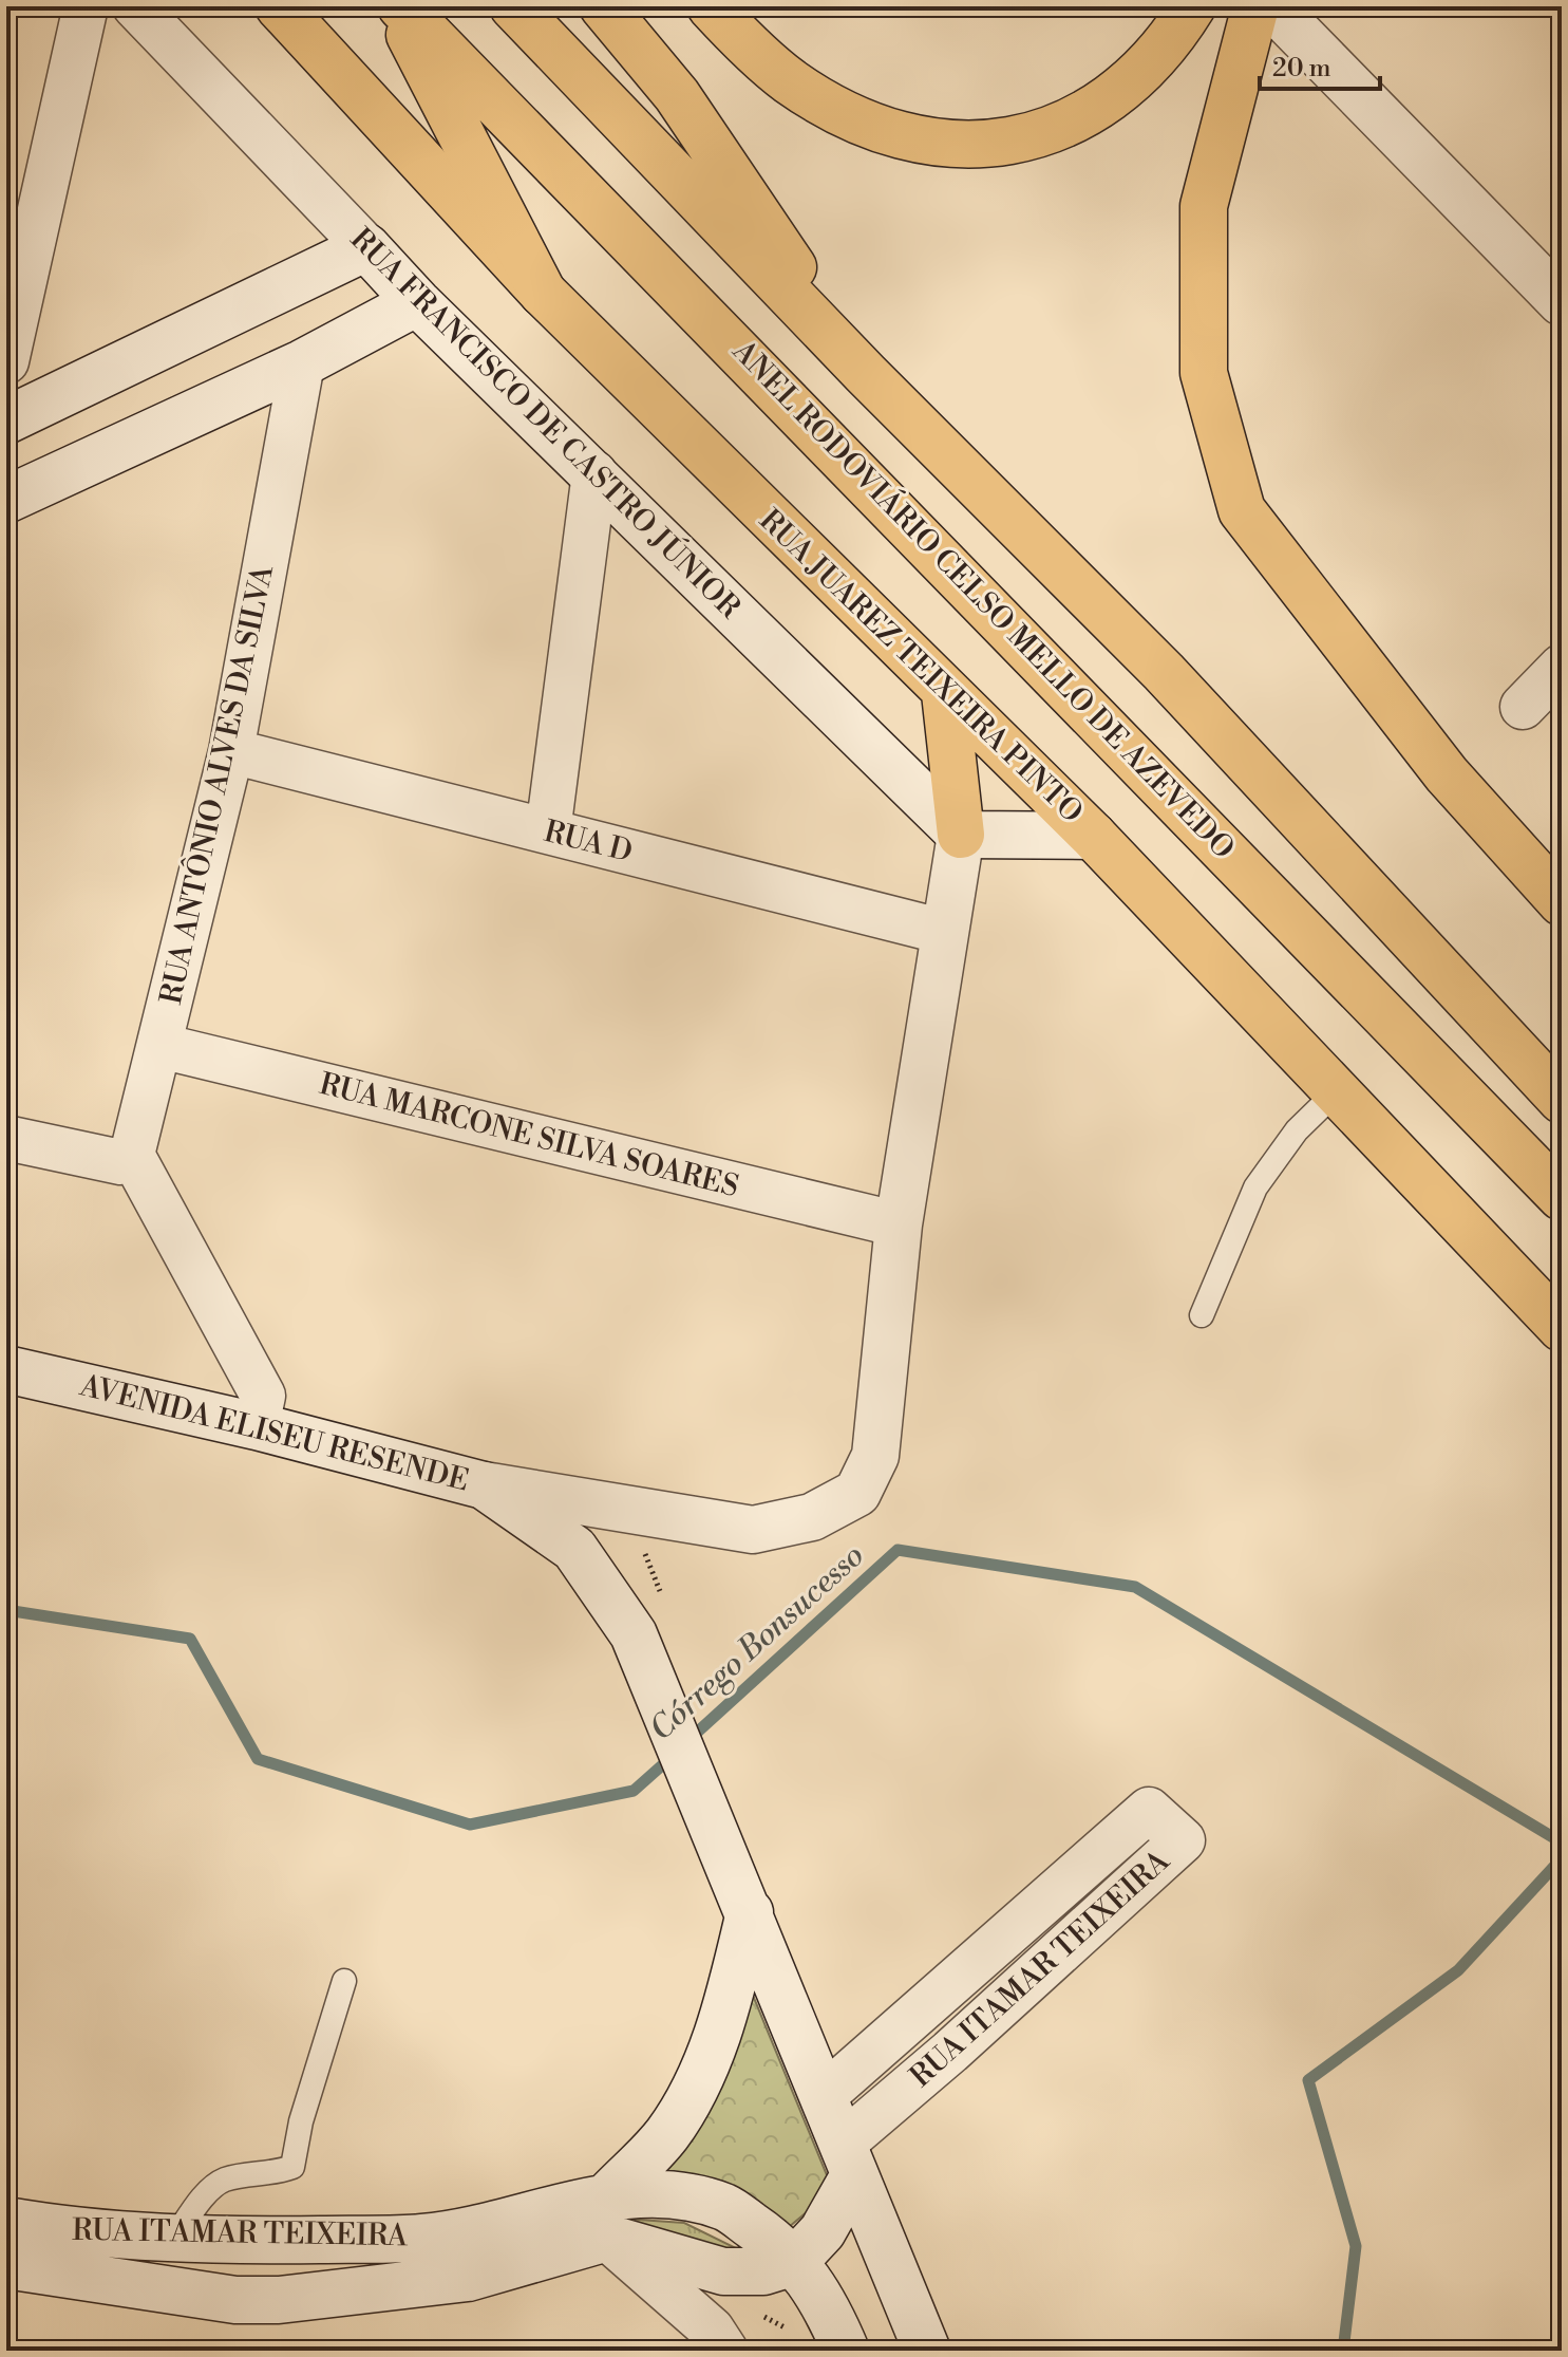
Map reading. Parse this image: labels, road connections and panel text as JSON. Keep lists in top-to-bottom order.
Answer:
{
  "streets": {
    "main road": [
      "RUA FRANCISCO DE CASTRO JÚNIOR",
      "ANEL RODOVIÁRIO CELSO MELLO DE AZEVEDO",
      "RUA JUAREZ TEIXEIRA PINTO",
      "AVENIDA ELISEU RESENDE",
      "RUA ITAMAR TEIXEIRA"
    ],
    "street": ["RUA ANTÔNIO ALVES DA SILVA", "RUA D", "RUA MARCONE SILVA SOARES"]
  },
  "crossings": [
    ["RUA ANTÔNIO ALVES DA SILVA", "RUA D"],
    ["RUA ANTÔNIO ALVES DA SILVA", "RUA MARCONE SILVA SOARES"],
    ["AVENIDA ELISEU RESENDE", "RUA ITAMAR TEIXEIRA"]
  ],
  "water": ["Córrego Bonsucesso"],
  "scale_bar": "20 m"
}
